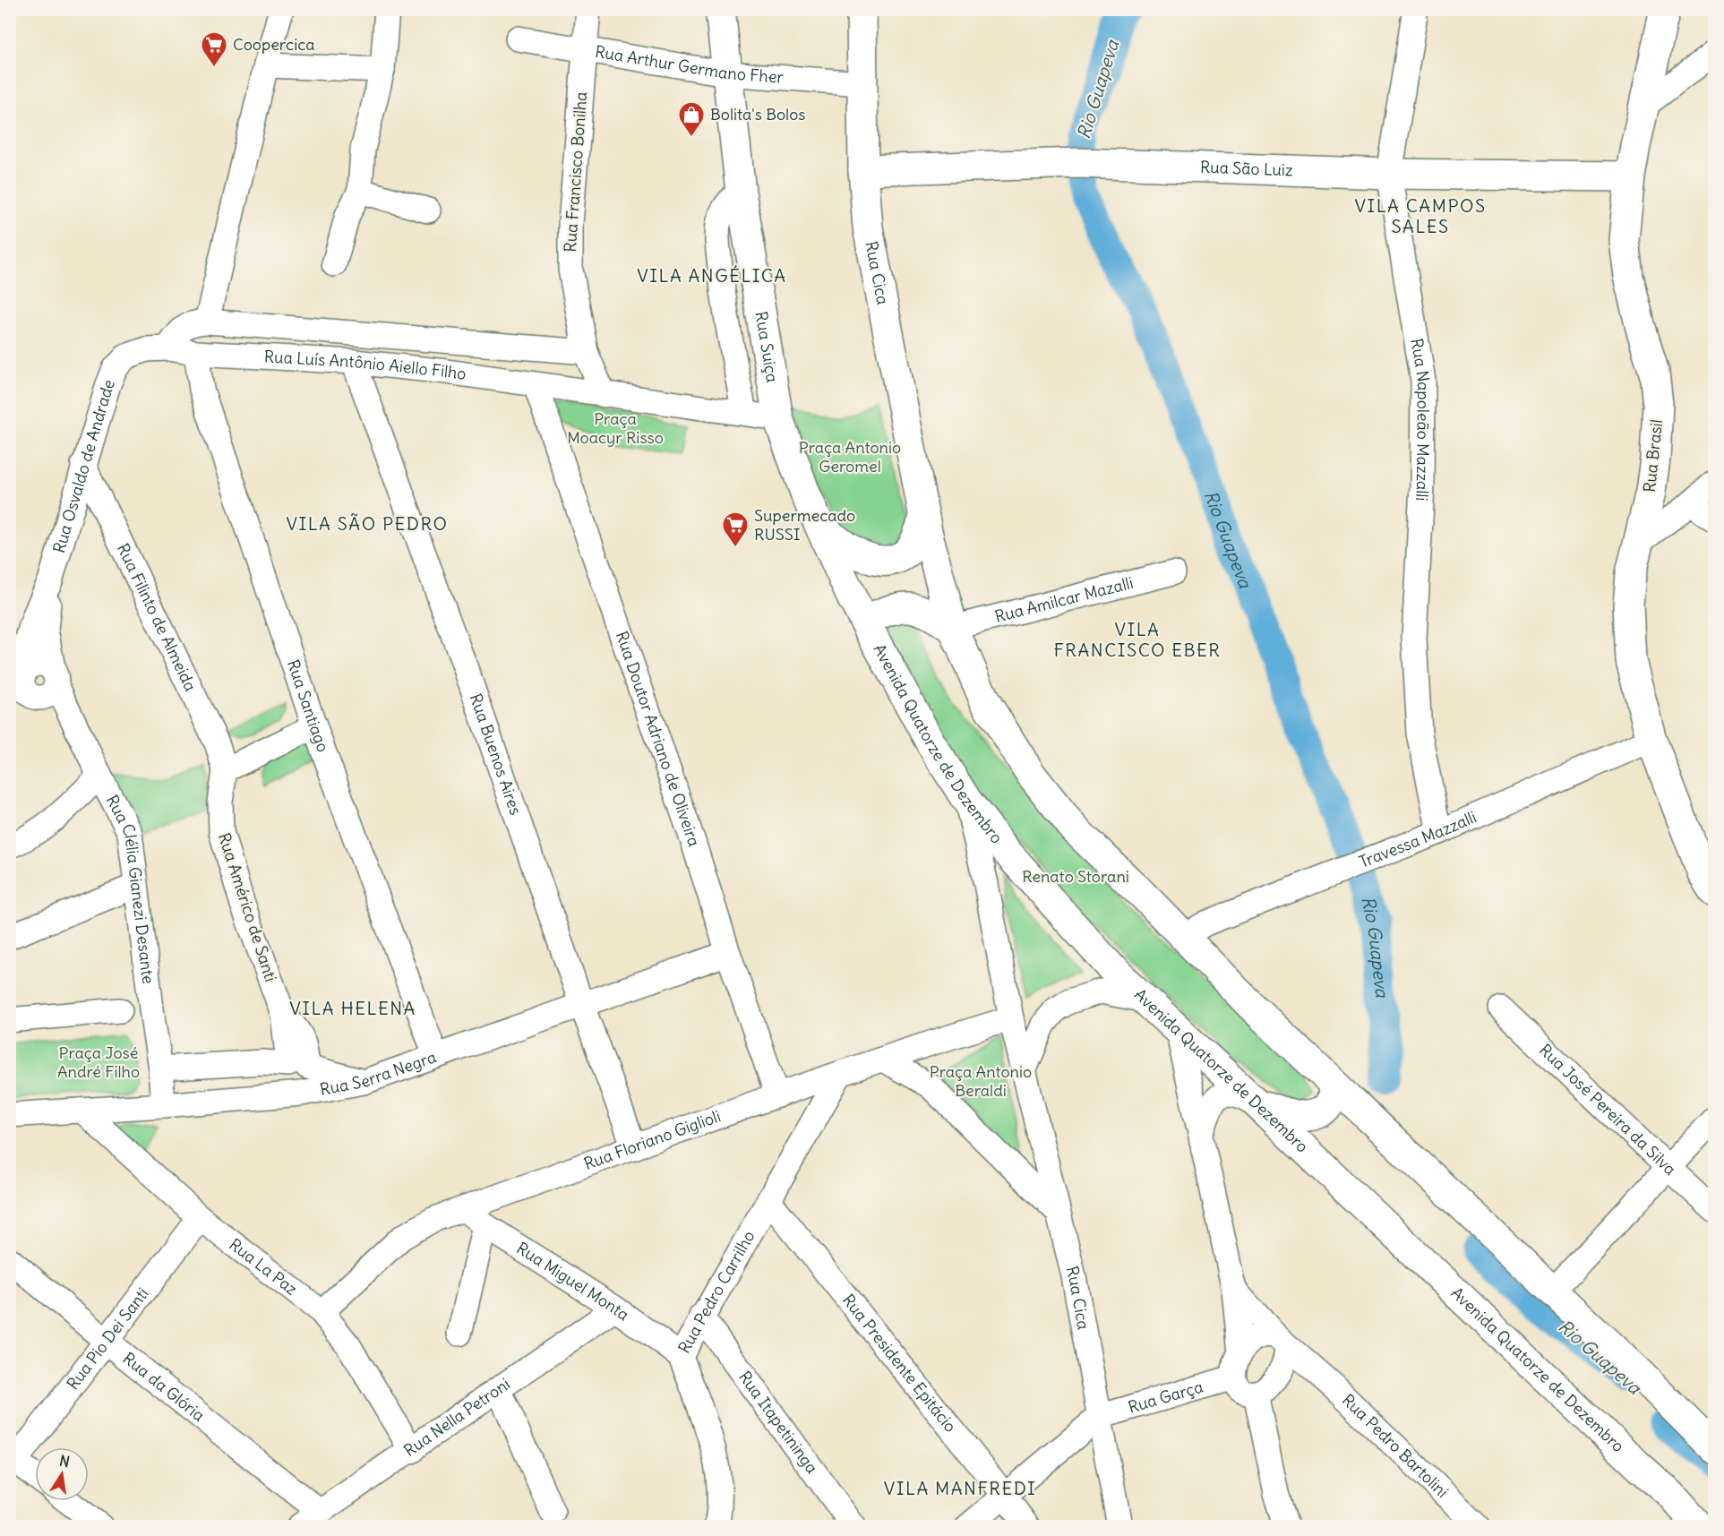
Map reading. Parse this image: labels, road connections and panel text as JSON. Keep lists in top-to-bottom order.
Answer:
{
  "streets": {
    "main road": [
      "Rua São Luiz",
      "Rua Cica",
      "Rua Suiça",
      "Rua Brasil",
      "Avenida Quatorze de Dezembro"
    ],
    "street": [
      "Rua Arthur Germano Fher",
      "Rua Francisco Bonilha",
      "Rua Luís Antônio Aiello Filho",
      "Rua Napoleão Mazzalli",
      "Rua Osvaldo de Andrade",
      "Rua Amilcar Mazalli",
      "Rua Filinto de Almeida",
      "Rua Santiago",
      "Rua Doutor Adriano de Oliveira",
      "Rua Buenos Aires",
      "Travessa Mazzalli",
      "Rua Clélia Gianezi Desante",
      "Rua Américo de Santi",
      "Rua Serra Negra",
      "Rua José Pereira da Silva",
      "Rua Floriano Giglioli",
      "Rua La Paz",
      "Rua Miguel Monta",
      "Rua Pedro Carrilho",
      "Rua Pio Dei Santi",
      "Rua Presidente Epitácio",
      "Rua da Glória",
      "Rua Garça",
      "Rua Nella Petroni",
      "Rua Itapetininga",
      "Rua Pedro Bartolini"
    ]
  },
  "crossings": [
    ["Rua Arthur Germano Fher", "Rua Francisco Bonilha"],
    ["Rua Arthur Germano Fher", "Rua Cica"],
    ["Rua Arthur Germano Fher", "Rua Suiça"],
    ["Rua São Luiz", "Rua Cica"],
    ["Rua São Luiz", "Rua Napoleão Mazzalli"],
    ["Rua São Luiz", "Rua Brasil"],
    ["Rua Francisco Bonilha", "Rua Luís Antônio Aiello Filho"],
    ["Rua Cica", "Avenida Quatorze de Dezembro"],
    ["Rua Cica", "Rua Floriano Giglioli"],
    ["Rua Cica", "Rua Garça"],
    ["Rua Suiça", "Rua Luís Antônio Aiello Filho"],
    ["Rua Suiça", "Avenida Quatorze de Dezembro"],
    ["Rua Luís Antônio Aiello Filho", "Rua Osvaldo de Andrade"],
    ["Rua Luís Antônio Aiello Filho", "Rua Santiago"],
    ["Rua Luís Antônio Aiello Filho", "Rua Doutor Adriano de Oliveira"],
    ["Rua Luís Antônio Aiello Filho", "Rua Buenos Aires"],
    ["Rua Napoleão Mazzalli", "Travessa Mazzalli"],
    ["Rua Brasil", "Travessa Mazzalli"],
    ["Rua Osvaldo de Andrade", "Rua Filinto de Almeida"],
    ["Rua Osvaldo de Andrade", "Rua Clélia Gianezi Desante"],
    ["Rua Filinto de Almeida", "Rua Américo de Santi"],
    ["Rua Santiago", "Rua Serra Negra"],
    ["Rua Doutor Adriano de Oliveira", "Rua Serra Negra"],
    ["Rua Doutor Adriano de Oliveira", "Rua Floriano Giglioli"],
    ["Rua Buenos Aires", "Rua Serra Negra"],
    ["Rua Buenos Aires", "Rua Floriano Giglioli"],
    ["Rua Clélia Gianezi Desante", "Rua Serra Negra"],
    ["Rua Serra Negra", "Rua La Paz"],
    ["Rua Floriano Giglioli", "Rua La Paz"],
    ["Rua Floriano Giglioli", "Rua Miguel Monta"],
    ["Rua Floriano Giglioli", "Rua Pedro Carrilho"],
    ["Rua La Paz", "Rua Pio Dei Santi"],
    ["Rua La Paz", "Rua Nella Petroni"],
    ["Rua Miguel Monta", "Rua Pedro Carrilho"],
    ["Rua Miguel Monta", "Rua Nella Petroni"],
    ["Rua Pedro Carrilho", "Rua Presidente Epitácio"],
    ["Rua Pedro Carrilho", "Rua Itapetininga"],
    ["Rua Pio Dei Santi", "Rua da Glória"],
    ["Rua da Glória", "Rua Nella Petroni"],
    ["Rua Garça", "Rua Pedro Bartolini"]
  ],
  "districts": [
    "VILA CAMPOS SALES",
    "VILA ANGÉLICA",
    "VILA SÃO PEDRO",
    "VILA FRANCISCO EBER",
    "VILA HELENA",
    "VILA MANFREDI"
  ],
  "water": ["Rio Guapeva"],
  "parks": [
    "Praça Moacyr Risso",
    "Praça Antonio Geromel",
    "Renato Storani",
    "Praça José André Filho",
    "Praça Antonio Beraldi"
  ],
  "places": {
    "supermarket": ["Coopercica", "Supermecado RUSSI"],
    "shop": ["Bolita's Bolos"]
  },
  "north": "top"
}
